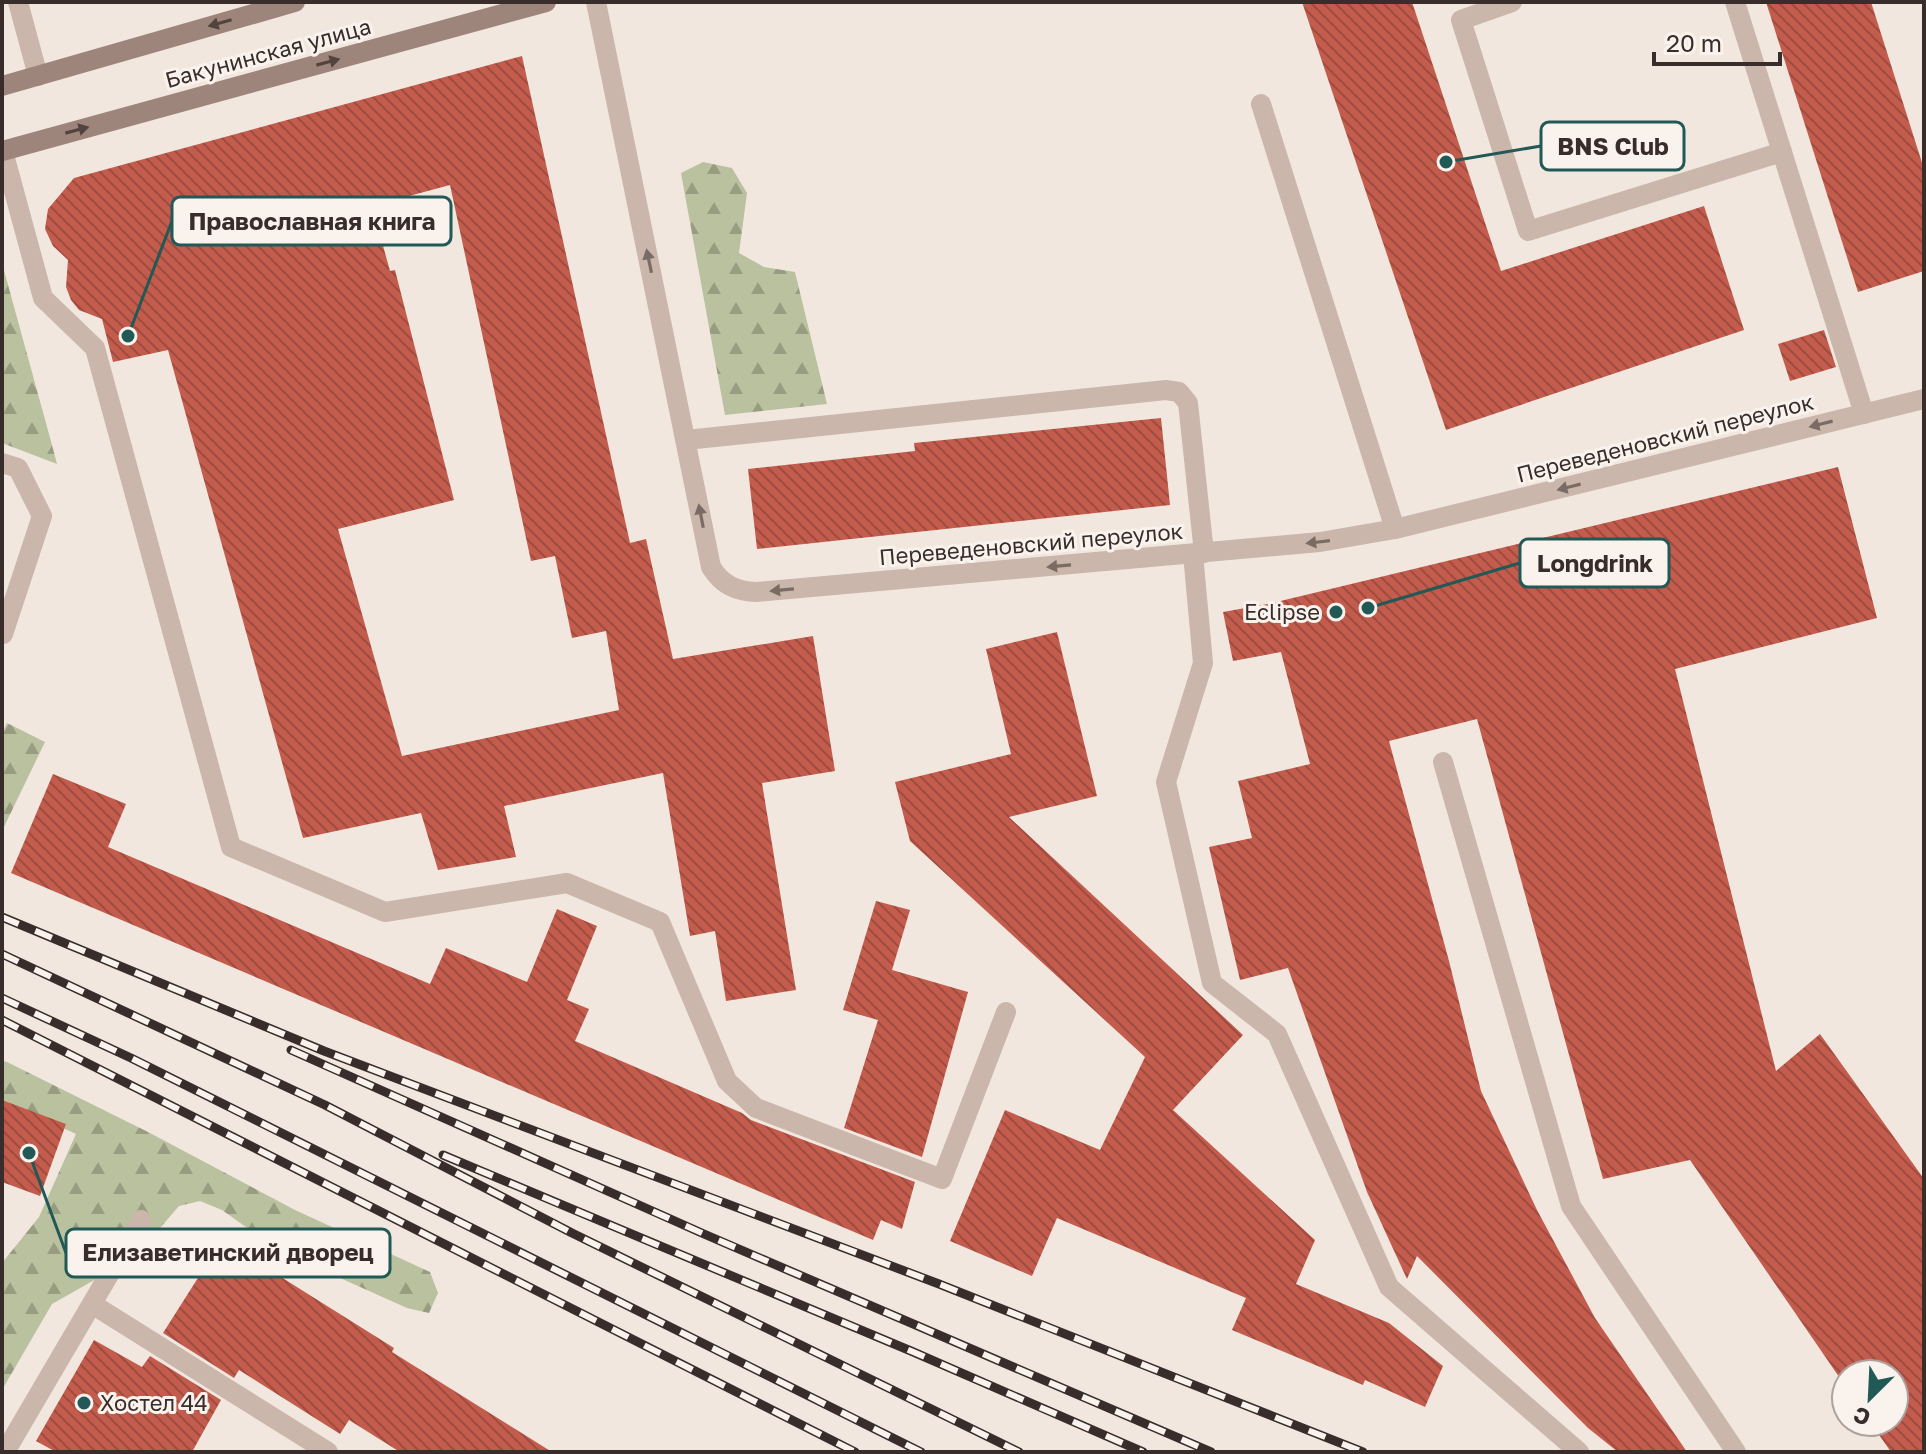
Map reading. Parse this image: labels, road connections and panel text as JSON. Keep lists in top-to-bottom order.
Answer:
{
  "streets": {
    "main road": ["Бакунинская улица"],
    "street": ["Переведеновский переулок"]
  },
  "places": [
    "BNS Club",
    "Православная книга",
    "Longdrink",
    "Eclipse",
    "Елизаветинский дворец",
    "Хостел 44"
  ],
  "scale_bar": "20 m",
  "north": "bottom left"
}
